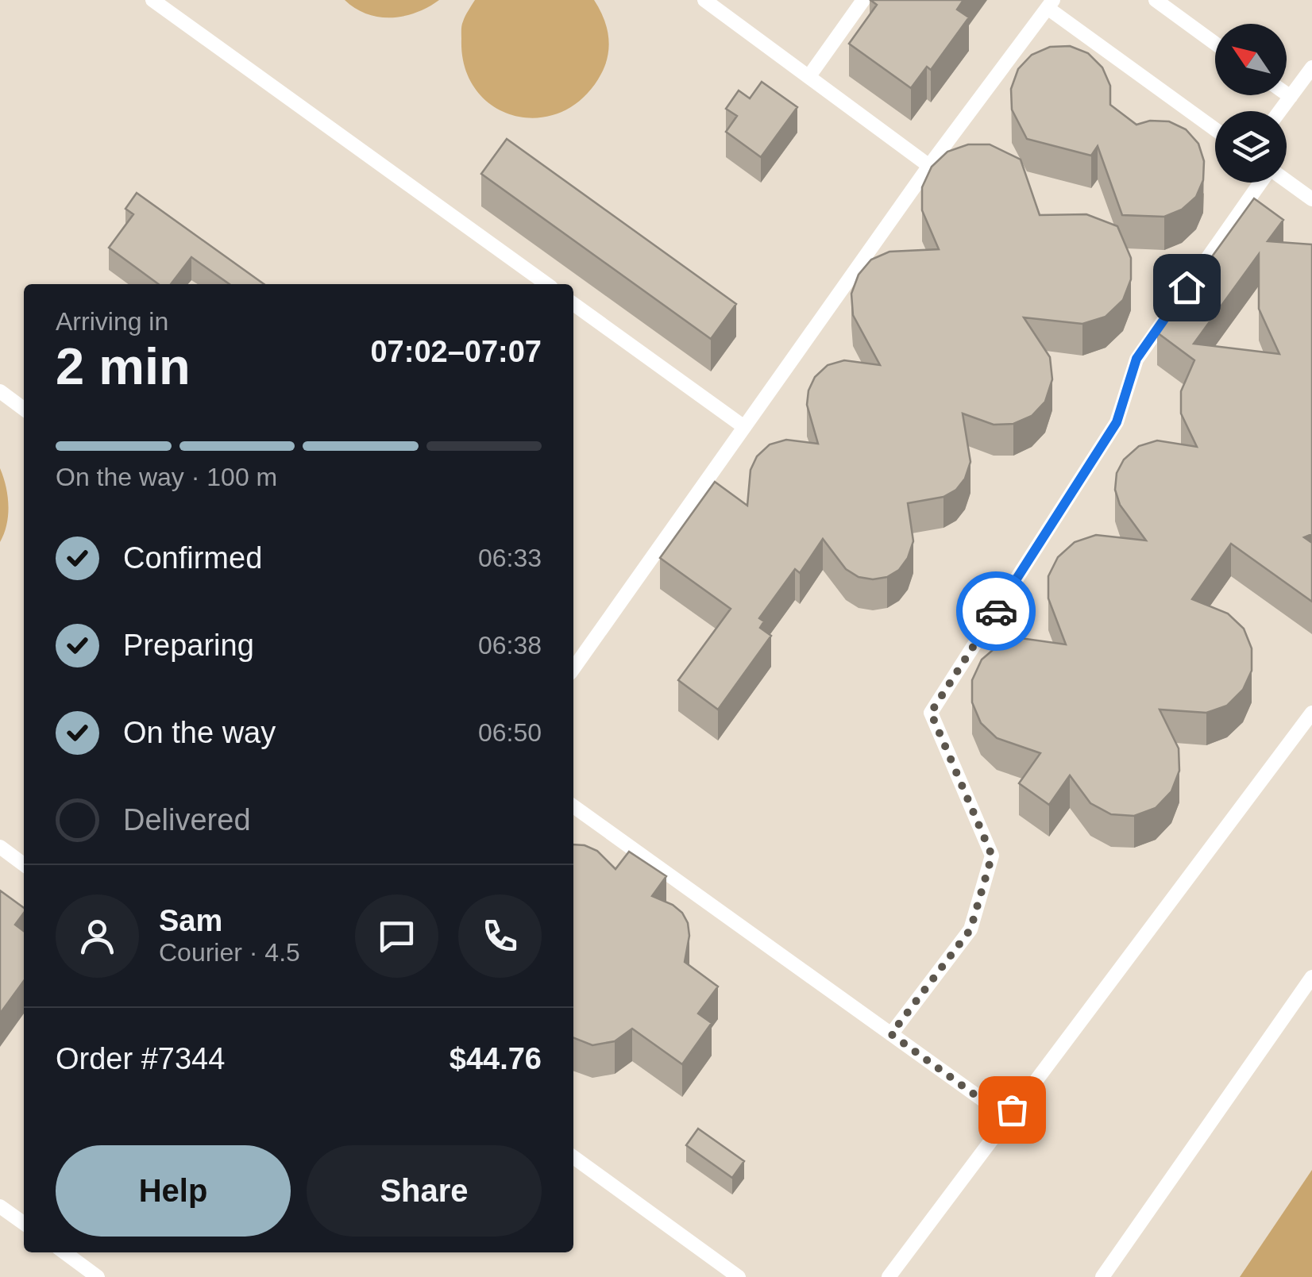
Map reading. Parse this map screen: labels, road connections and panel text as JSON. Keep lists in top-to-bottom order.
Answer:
{
  "north": "top left",
  "page": {
    "heading": ["2 min", "Arriving in", "07:02–07:07"],
    "panel": [
      "Sam",
      "Courier · 4.5",
      "Order #7344",
      "$44.76"
    ],
    "bar": "On the way · 100 m",
    "list": [
      ["Confirmed", "06:33"],
      ["Preparing", "06:38"],
      ["On the way", "06:50"],
      "Delivered"
    ],
    "buttons": ["Help", "Share"]
  }
}
